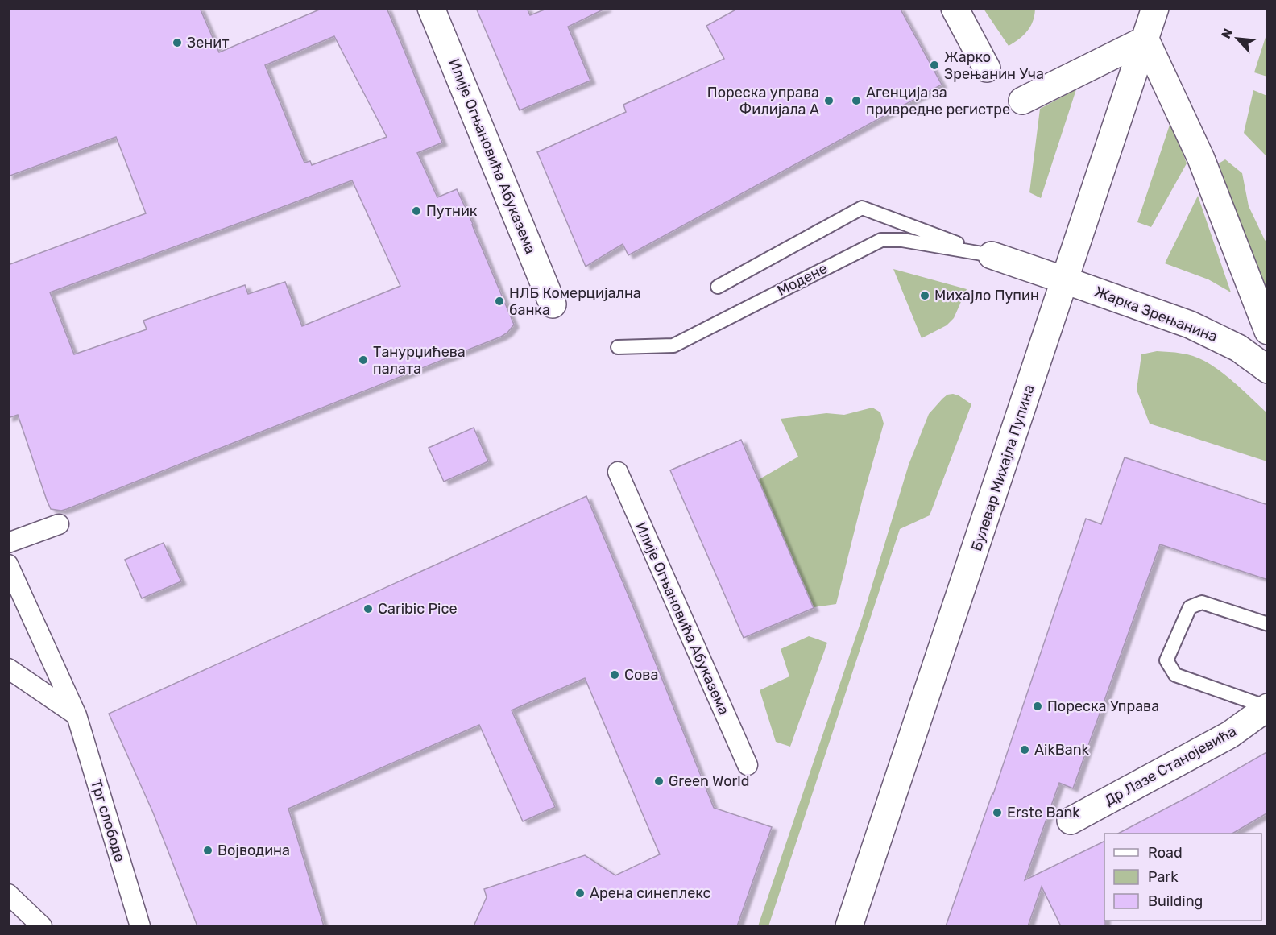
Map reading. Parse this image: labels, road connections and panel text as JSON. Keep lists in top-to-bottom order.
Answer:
{
  "streets": {
    "main road": [
      "Илије Огњановића Абуказема",
      "Модене",
      "Жарка Зрењанина",
      "Булевар Михајла Пупина",
      "Др Лазе Станојевића"
    ],
    "street": ["Трг слободе"]
  },
  "crossings": [
    ["Модене", "Жарка Зрењанина"],
    ["Модене", "Булевар Михајла Пупина"],
    ["Жарка Зрењанина", "Булевар Михајла Пупина"]
  ],
  "places": [
    "Зенит",
    "Жарко Зрењанин Уча",
    "Пореска управа Филијала А",
    "Агенција за привредне регистре",
    "Путник",
    "Михајло Пупин",
    "НЛБ Комерцијална банка",
    "Танурџићева палата",
    "Caribic Pice",
    "Сова",
    "Пореска Управа",
    "AikBank",
    "Green World",
    "Erste Bank",
    "Војводина",
    "Арена синеплекс"
  ],
  "legend": ["Road", "Park", "Building"],
  "north": "top left"
}
